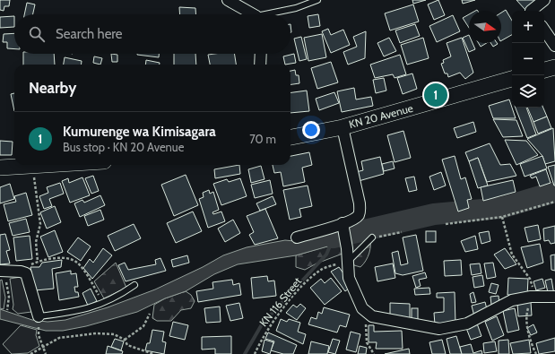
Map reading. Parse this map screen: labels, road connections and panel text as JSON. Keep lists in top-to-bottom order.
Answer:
{
  "streets": {
    "main road": ["KN 20 Avenue"],
    "path": ["KN 116 Street"]
  },
  "north": "right",
  "page": {
    "map_buttons": ["+", "−"],
    "search": "Search here",
    "heading": "Nearby",
    "pins": "1",
    "list": [
      {
        "mark": "1",
        "name": "Kumurenge wa Kimisagara",
        "note": "Bus stop · KN 20 Avenue",
        "value": "70 m"
      }
    ]
  }
}
